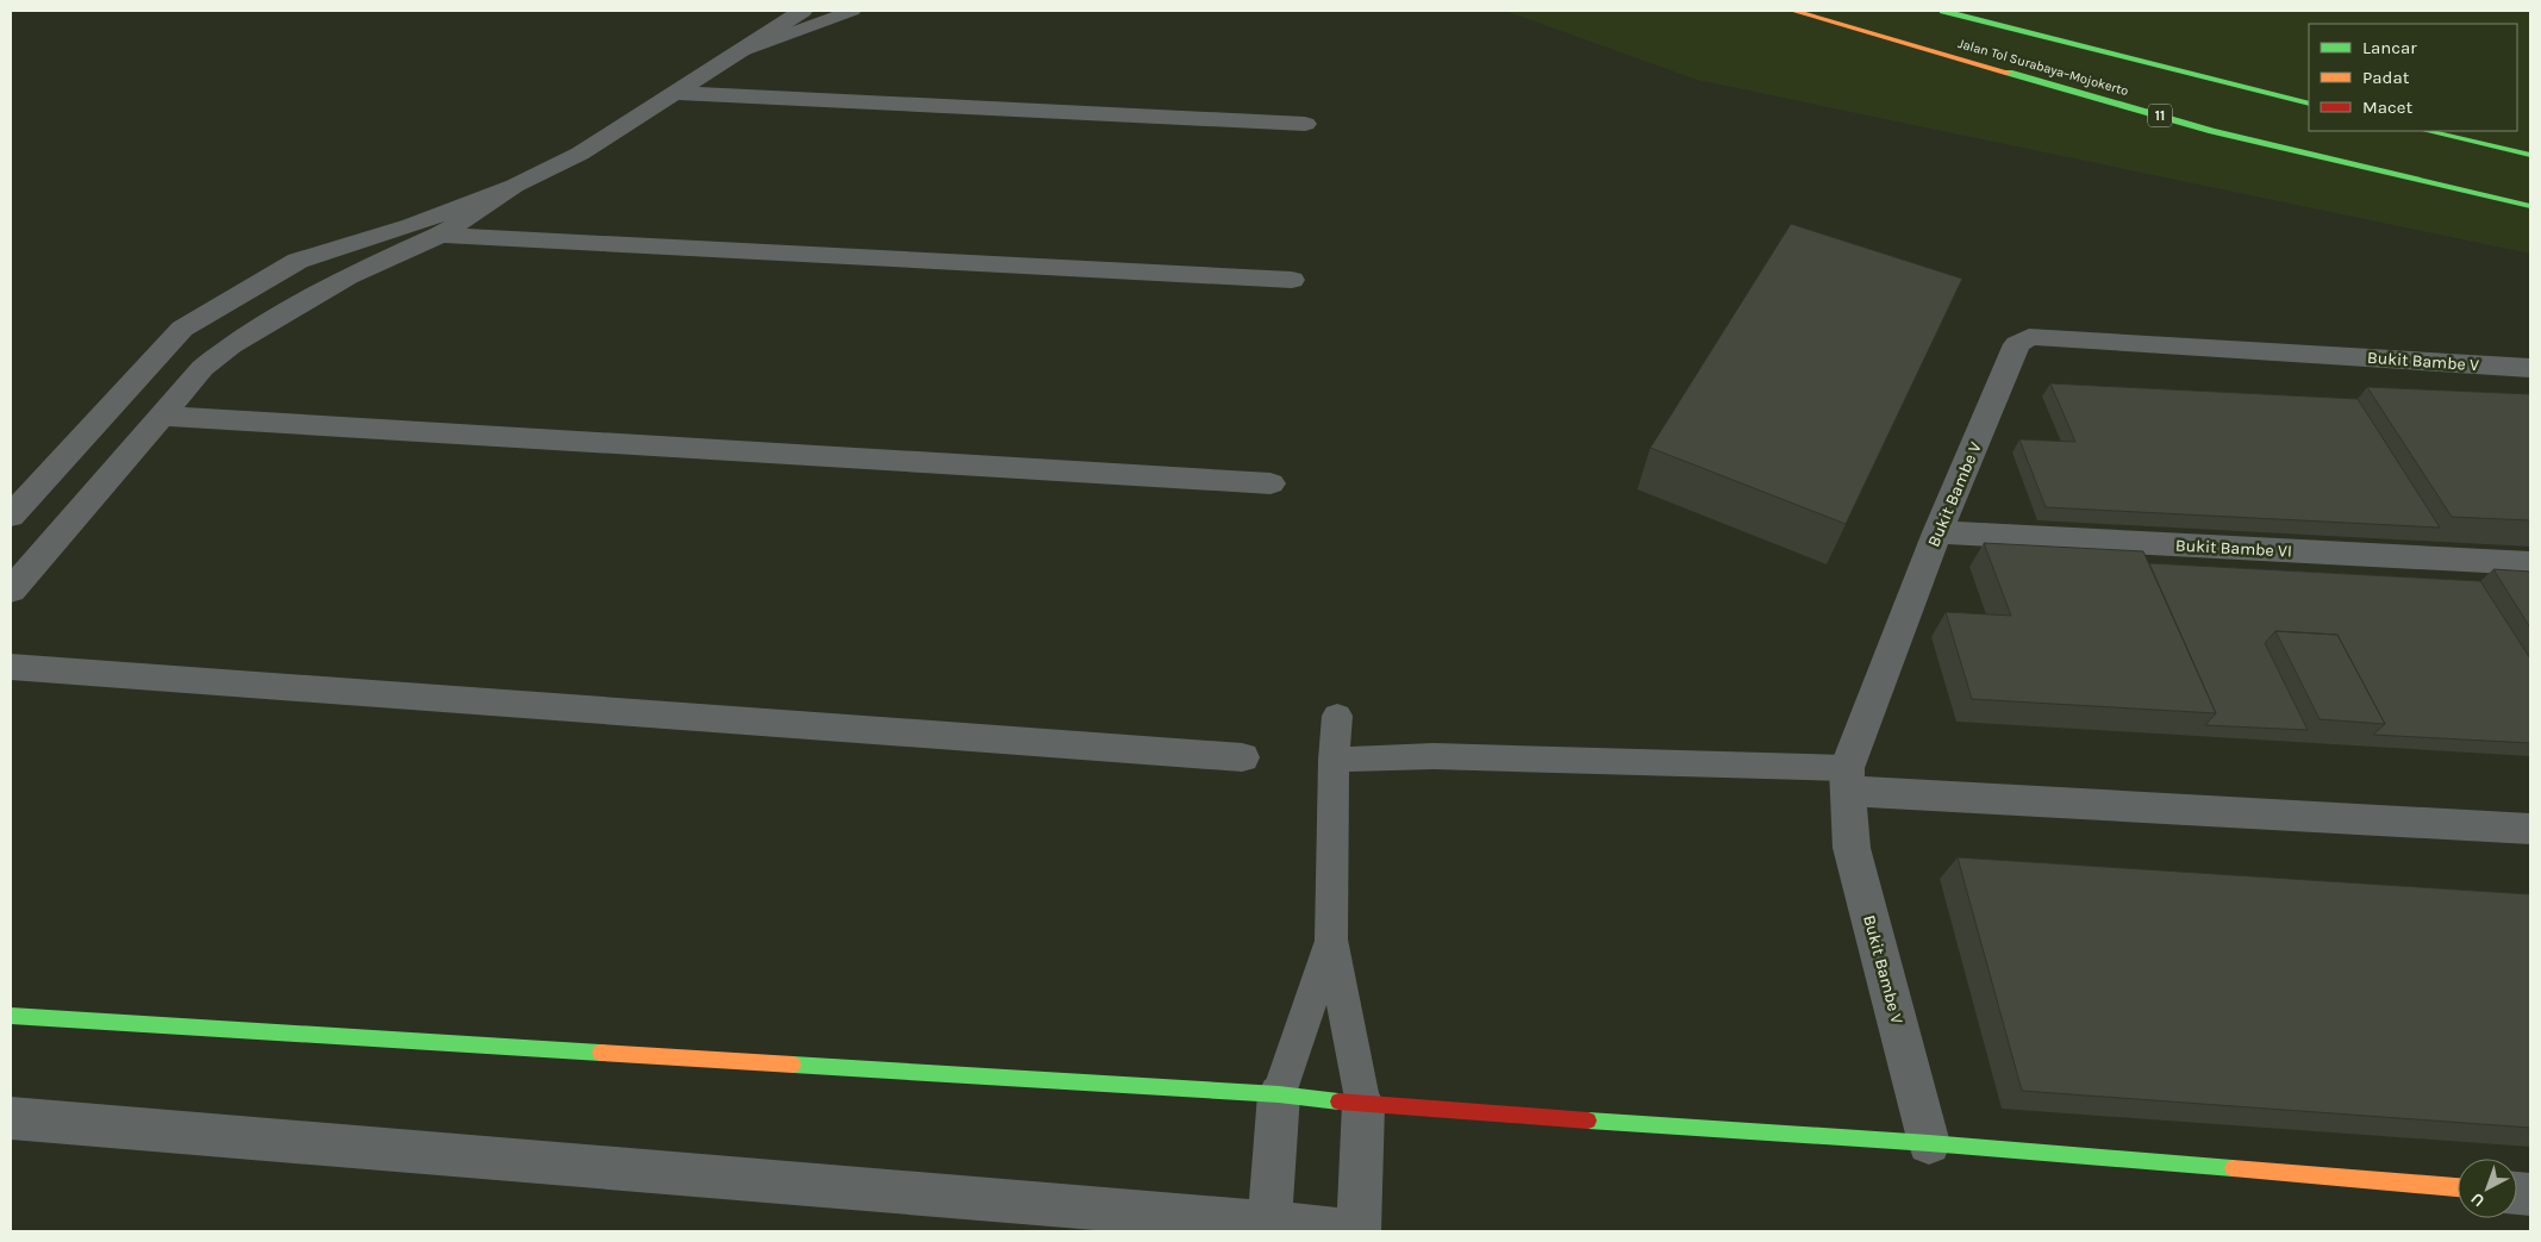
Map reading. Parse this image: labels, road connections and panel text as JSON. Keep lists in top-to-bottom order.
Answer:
{
  "streets": {
    "main road": ["Jalan Tol Surabaya–Mojokerto", "11"],
    "street": ["Bukit Bambe V", "Bukit Bambe VI"]
  },
  "crossings": [
    ["Bukit Bambe V", "Bukit Bambe VI"]
  ],
  "legend": ["Lancar", "Padat", "Macet"],
  "north": "bottom left"
}
